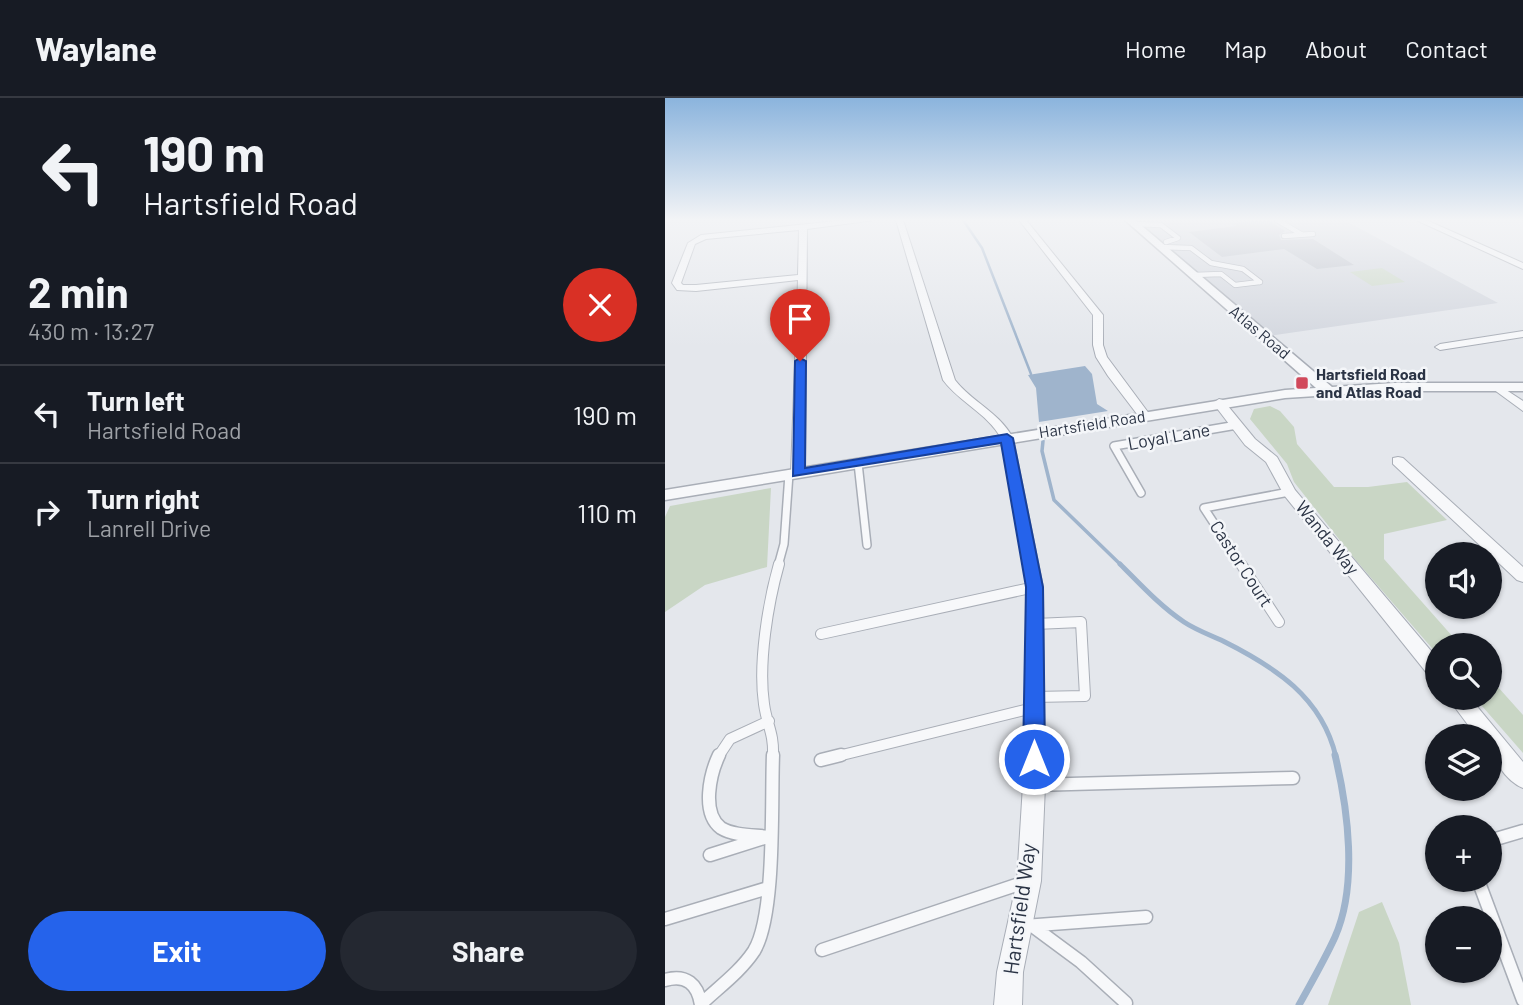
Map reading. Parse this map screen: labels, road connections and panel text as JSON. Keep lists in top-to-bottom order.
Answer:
{
  "streets": {
    "street": [
      "Atlas Road",
      "Hartsfield Road",
      "Wanda Way",
      "Hartsfield Way"
    ],
    "lane": ["Loyal Lane", "Castor Court"]
  },
  "crossings": [
    ["Atlas Road", "Hartsfield Road"],
    ["Hartsfield Road", "Wanda Way"],
    ["Hartsfield Road", "Hartsfield Way"],
    ["Loyal Lane", "Wanda Way"],
    ["Wanda Way", "Castor Court"]
  ],
  "places": {
    "transit": ["Hartsfield Road and Atlas Road"]
  },
  "page": {
    "header": "Waylane",
    "nav": [
      "Home",
      "Map",
      "About",
      "Contact"
    ],
    "turn": ["190 m", "Hartsfield Road"],
    "heading": ["2 min", "430 m · 13:27"],
    "list": [
      {
        "name": "Turn left",
        "note": "Hartsfield Road",
        "value": "190 m"
      },
      {
        "name": "Turn right",
        "note": "Lanrell Drive",
        "value": "110 m"
      }
    ],
    "map_buttons": ["+", "−"],
    "buttons": ["Exit", "Share"]
  }
}
